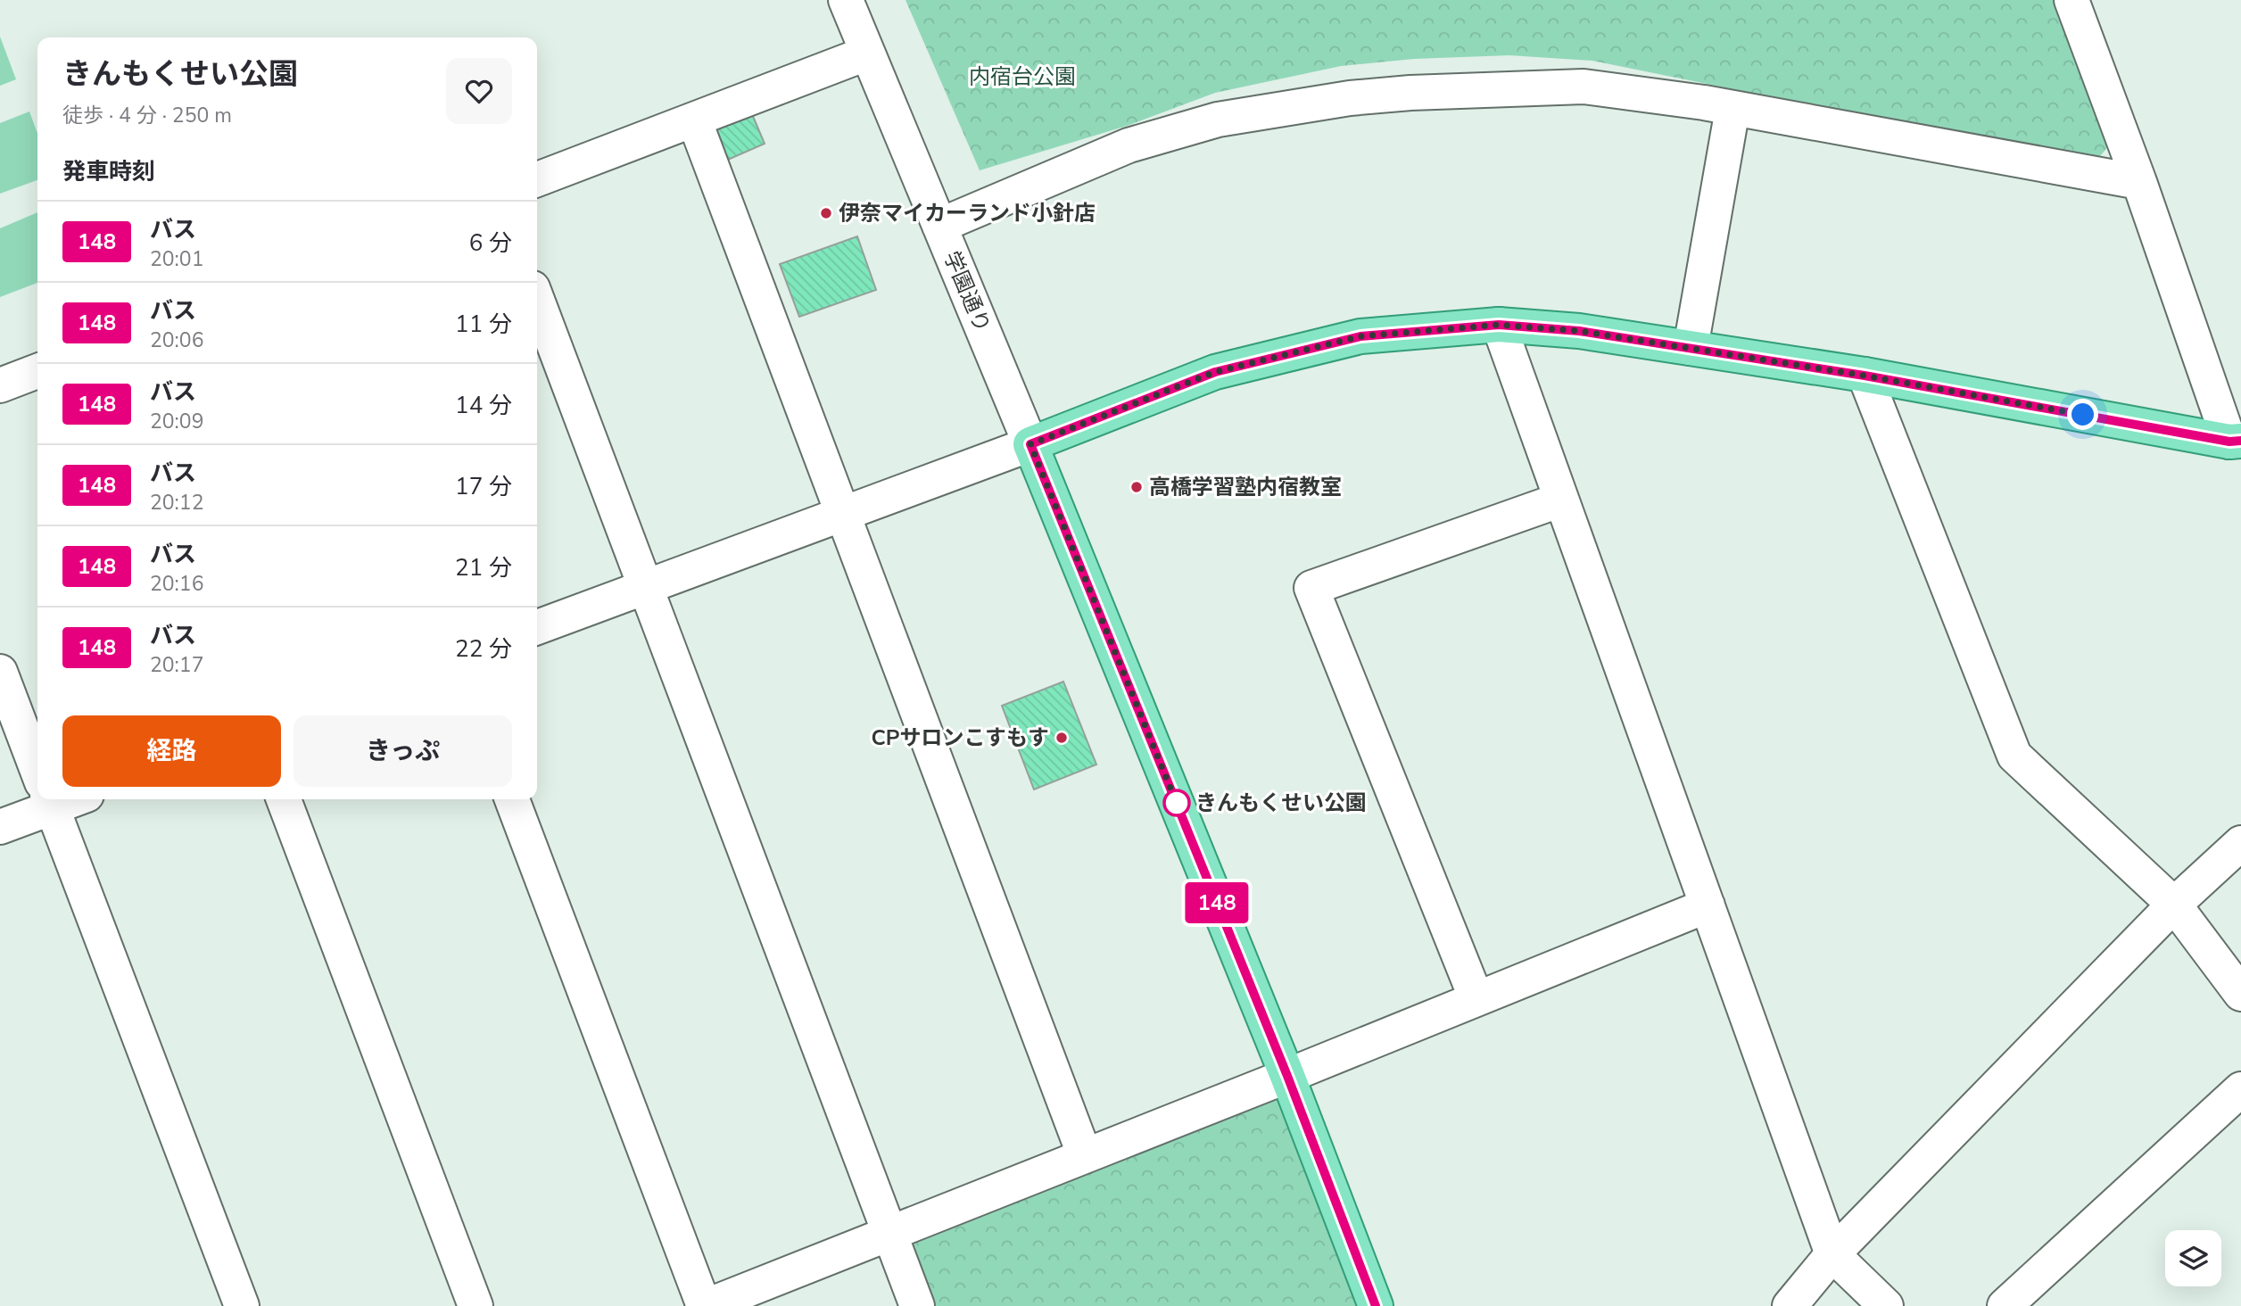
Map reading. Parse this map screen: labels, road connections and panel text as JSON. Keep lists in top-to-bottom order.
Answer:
{
  "streets": {
    "street": ["学園通り"]
  },
  "parks": ["内宿台公園"],
  "places": [
    "伊奈マイカーランド小針店",
    "高橋学習塾内宿教室",
    "CPサロンこすもす",
    "きんもくせい公園"
  ],
  "lines": ["bus line 148"],
  "page": {
    "on_map": "148",
    "heading": [
      ["きんもくせい公園", "徒歩 · 4 分 · 250 m"],
      "発車時刻"
    ],
    "list": [
      {
        "mark": "148",
        "name": "バス",
        "note": "20:01",
        "value": "6 分"
      },
      {
        "mark": "148",
        "name": "バス",
        "note": "20:06",
        "value": "11 分"
      },
      {
        "mark": "148",
        "name": "バス",
        "note": "20:09",
        "value": "14 分"
      },
      {
        "mark": "148",
        "name": "バス",
        "note": "20:12",
        "value": "17 分"
      },
      {
        "mark": "148",
        "name": "バス",
        "note": "20:16",
        "value": "21 分"
      },
      {
        "mark": "148",
        "name": "バス",
        "note": "20:17",
        "value": "22 分"
      }
    ],
    "buttons": ["経路", "きっぷ"]
  }
}
